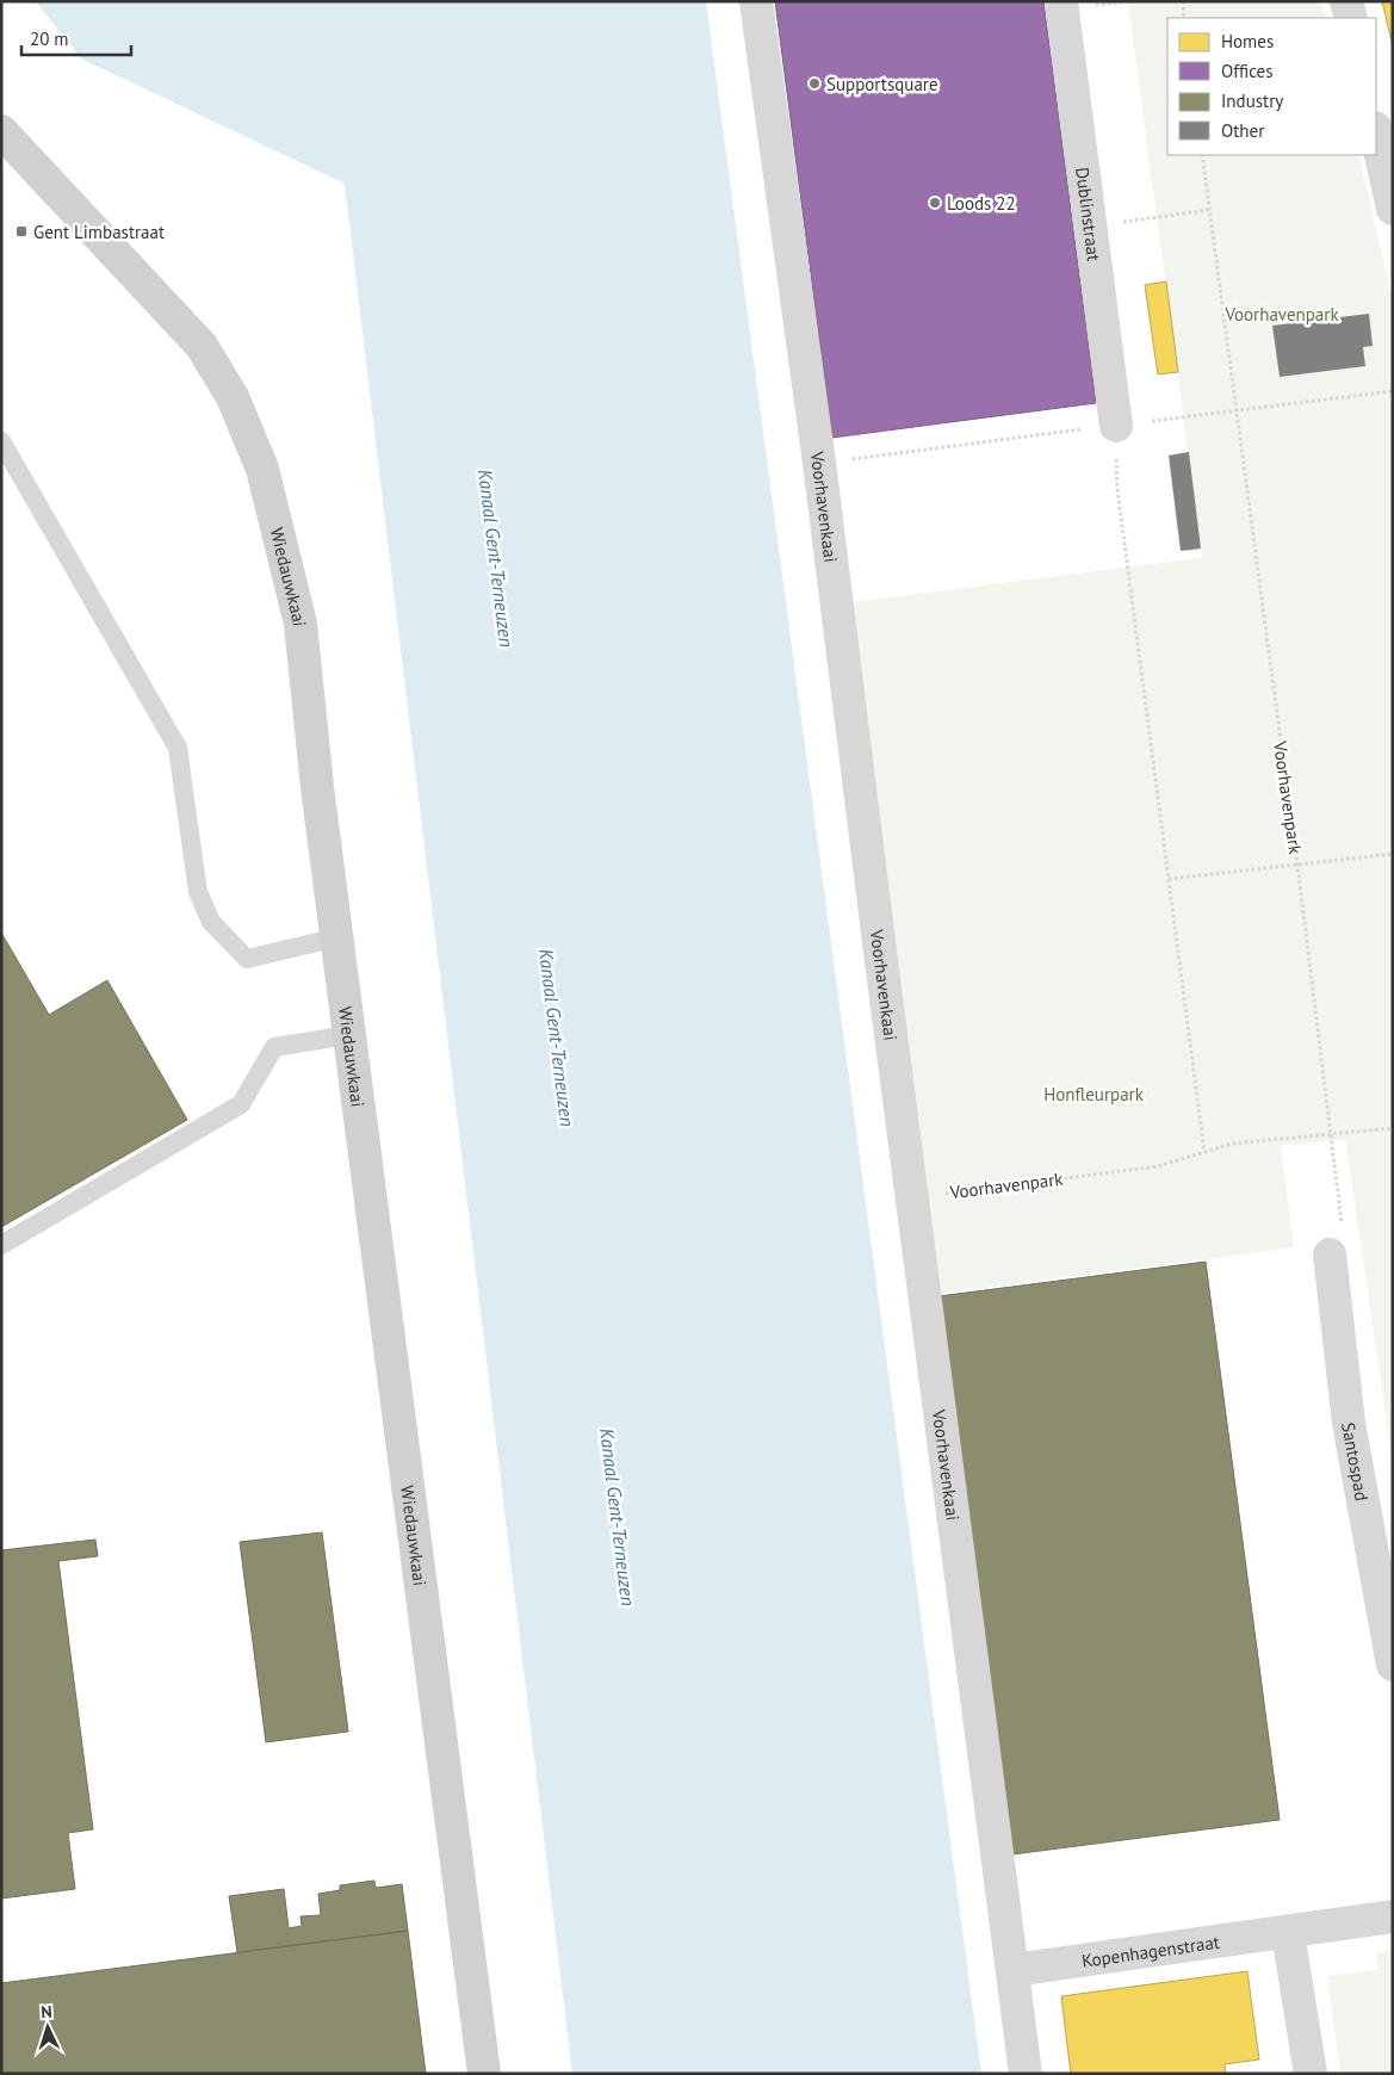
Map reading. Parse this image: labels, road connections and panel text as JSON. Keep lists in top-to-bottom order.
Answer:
{
  "streets": {
    "main road": ["Wiedauwkaai"],
    "street": [
      "Dublinstraat",
      "Voorhavenkaai",
      "Santospad",
      "Kopenhagenstraat"
    ],
    "path": ["Voorhavenpark"]
  },
  "crossings": [
    ["Voorhavenkaai", "Voorhavenpark"],
    ["Voorhavenkaai", "Kopenhagenstraat"]
  ],
  "water": ["Kanaal Gent-Terneuzen"],
  "parks": ["Voorhavenpark", "Honfleurpark"],
  "places": {
    "other": ["Supportsquare", "Loods 22"],
    "transit": ["Gent Limbastraat"]
  },
  "legend": [
    "Homes",
    "Offices",
    "Industry",
    "Other"
  ],
  "scale_bar": "20 m",
  "north": "top"
}
